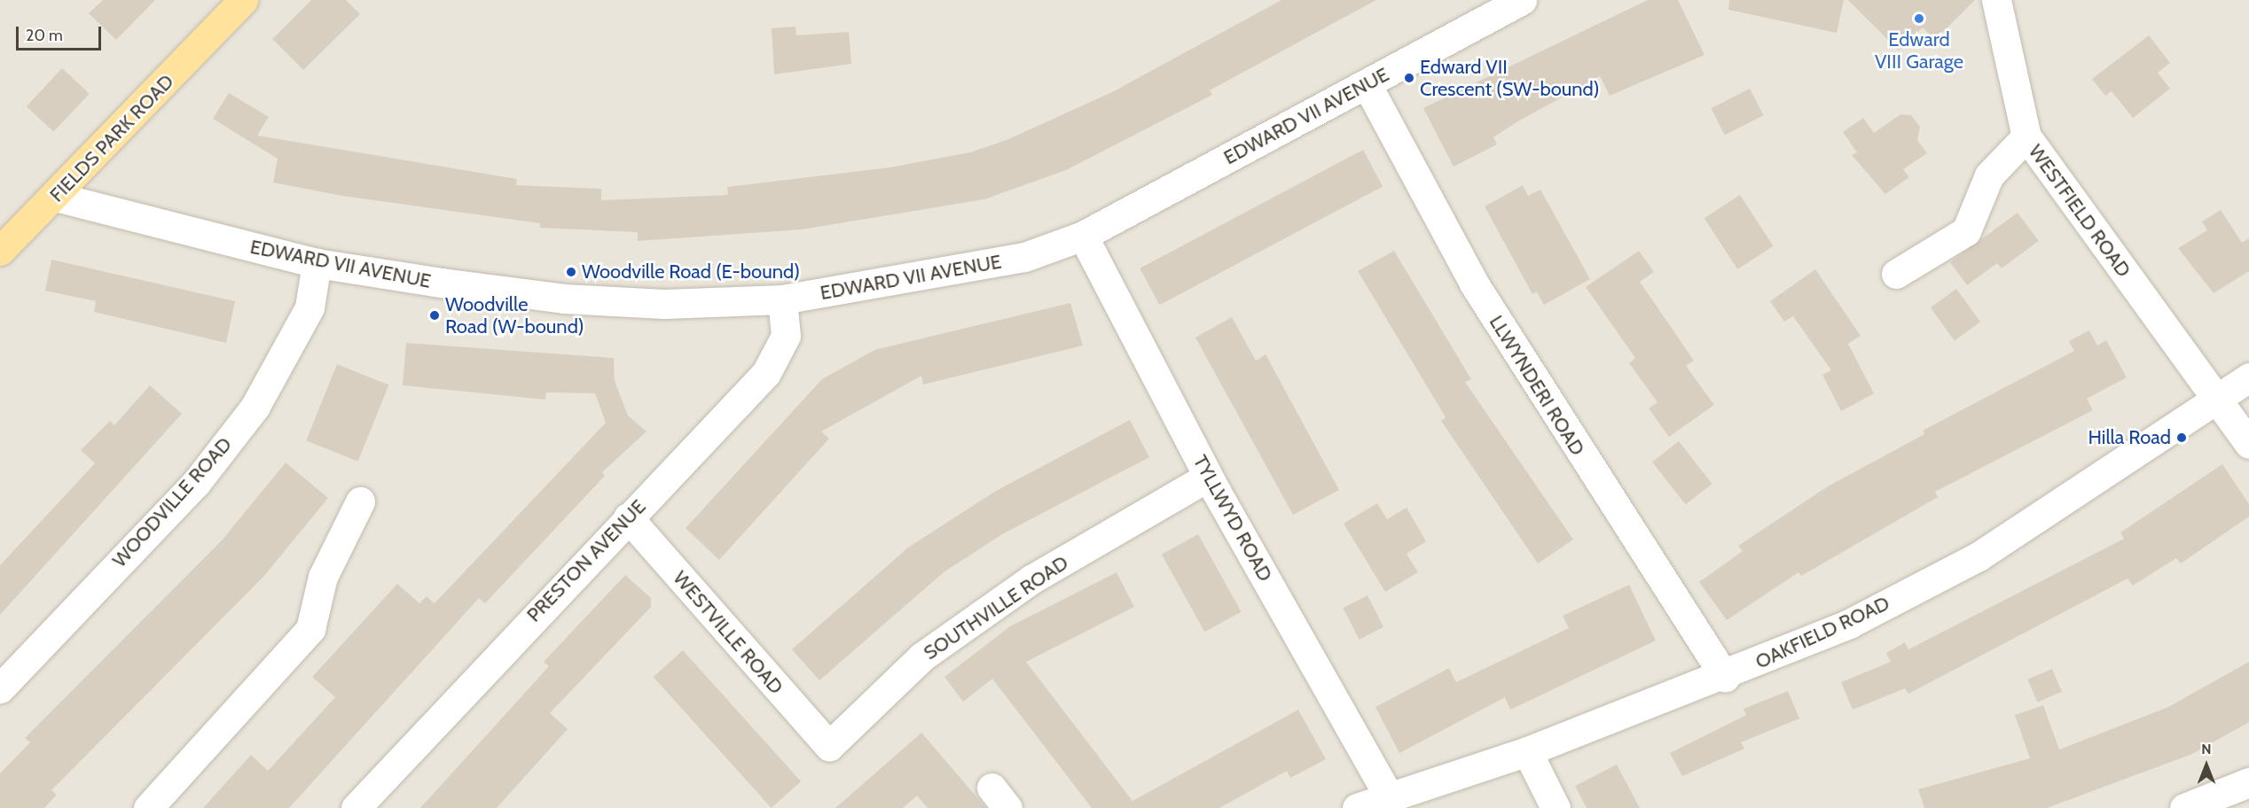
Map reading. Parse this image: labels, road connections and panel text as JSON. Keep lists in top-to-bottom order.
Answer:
{
  "streets": {
    "main road": ["FIELDS PARK ROAD"],
    "street": [
      "EDWARD VII AVENUE",
      "WESTFIELD ROAD",
      "LLWYNDERI ROAD",
      "WOODVILLE ROAD",
      "TYLLWYD ROAD",
      "PRESTON AVENUE",
      "SOUTHVILLE ROAD",
      "WESTVILLE ROAD",
      "OAKFIELD ROAD"
    ]
  },
  "crossings": [
    ["EDWARD VII AVENUE", "FIELDS PARK ROAD"],
    ["EDWARD VII AVENUE", "LLWYNDERI ROAD"],
    ["EDWARD VII AVENUE", "WOODVILLE ROAD"],
    ["EDWARD VII AVENUE", "TYLLWYD ROAD"],
    ["EDWARD VII AVENUE", "PRESTON AVENUE"],
    ["WESTFIELD ROAD", "OAKFIELD ROAD"],
    ["LLWYNDERI ROAD", "OAKFIELD ROAD"],
    ["TYLLWYD ROAD", "SOUTHVILLE ROAD"],
    ["TYLLWYD ROAD", "OAKFIELD ROAD"],
    ["PRESTON AVENUE", "WESTVILLE ROAD"],
    ["SOUTHVILLE ROAD", "WESTVILLE ROAD"]
  ],
  "places": [
    "Edward VIII Garage",
    "Edward VII Crescent (SW-bound)",
    "Woodville Road (E-bound)",
    "Woodville Road (W-bound)",
    "Hilla Road"
  ],
  "scale_bar": "20 m",
  "north": "top"
}
